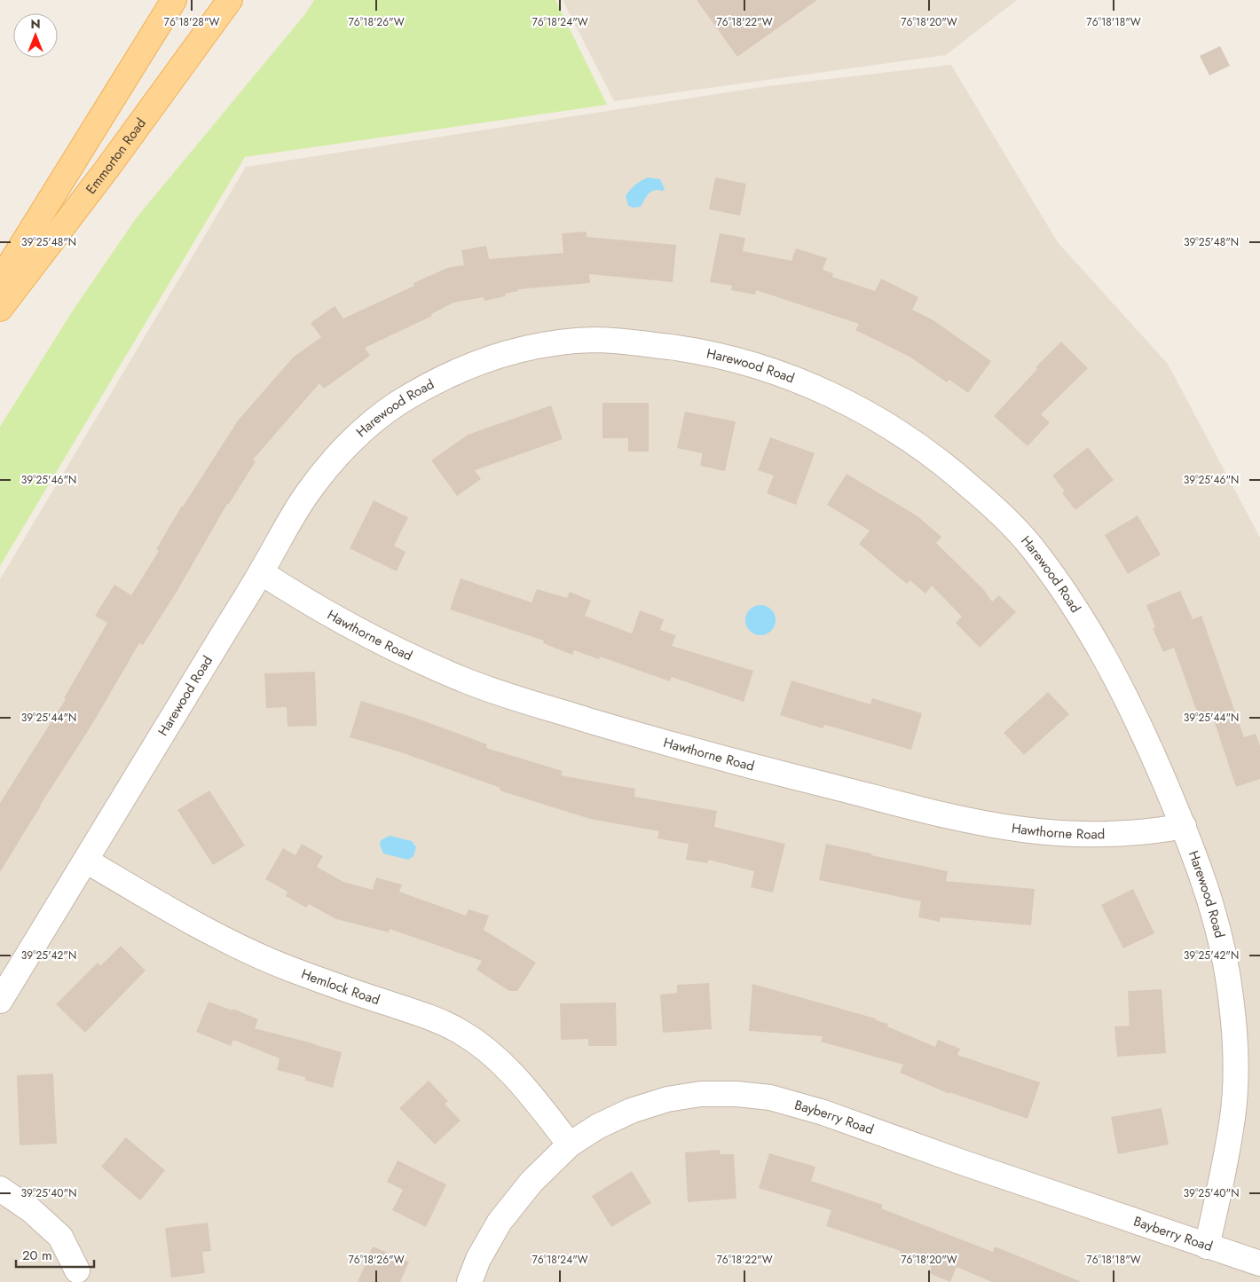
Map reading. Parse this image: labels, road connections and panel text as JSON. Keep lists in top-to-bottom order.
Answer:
{
  "streets": {
    "main road": ["Emmorton Road"],
    "street": [
      "Harewood Road",
      "Hawthorne Road",
      "Hemlock Road",
      "Bayberry Road"
    ]
  },
  "crossings": [
    ["Harewood Road", "Hawthorne Road"],
    ["Harewood Road", "Hemlock Road"],
    ["Harewood Road", "Bayberry Road"],
    ["Hemlock Road", "Bayberry Road"]
  ],
  "scale_bar": "20 m",
  "north": "top",
  "coordinates": [
    "76°18'28\"W",
    "76°18'26\"W",
    "76°18'24\"W",
    "76°18'22\"W",
    "76°18'20\"W",
    "76°18'18\"W",
    "39°25'48\"N",
    "39°25'46\"N",
    "39°25'44\"N",
    "39°25'42\"N",
    "39°25'40\"N"
  ]
}
